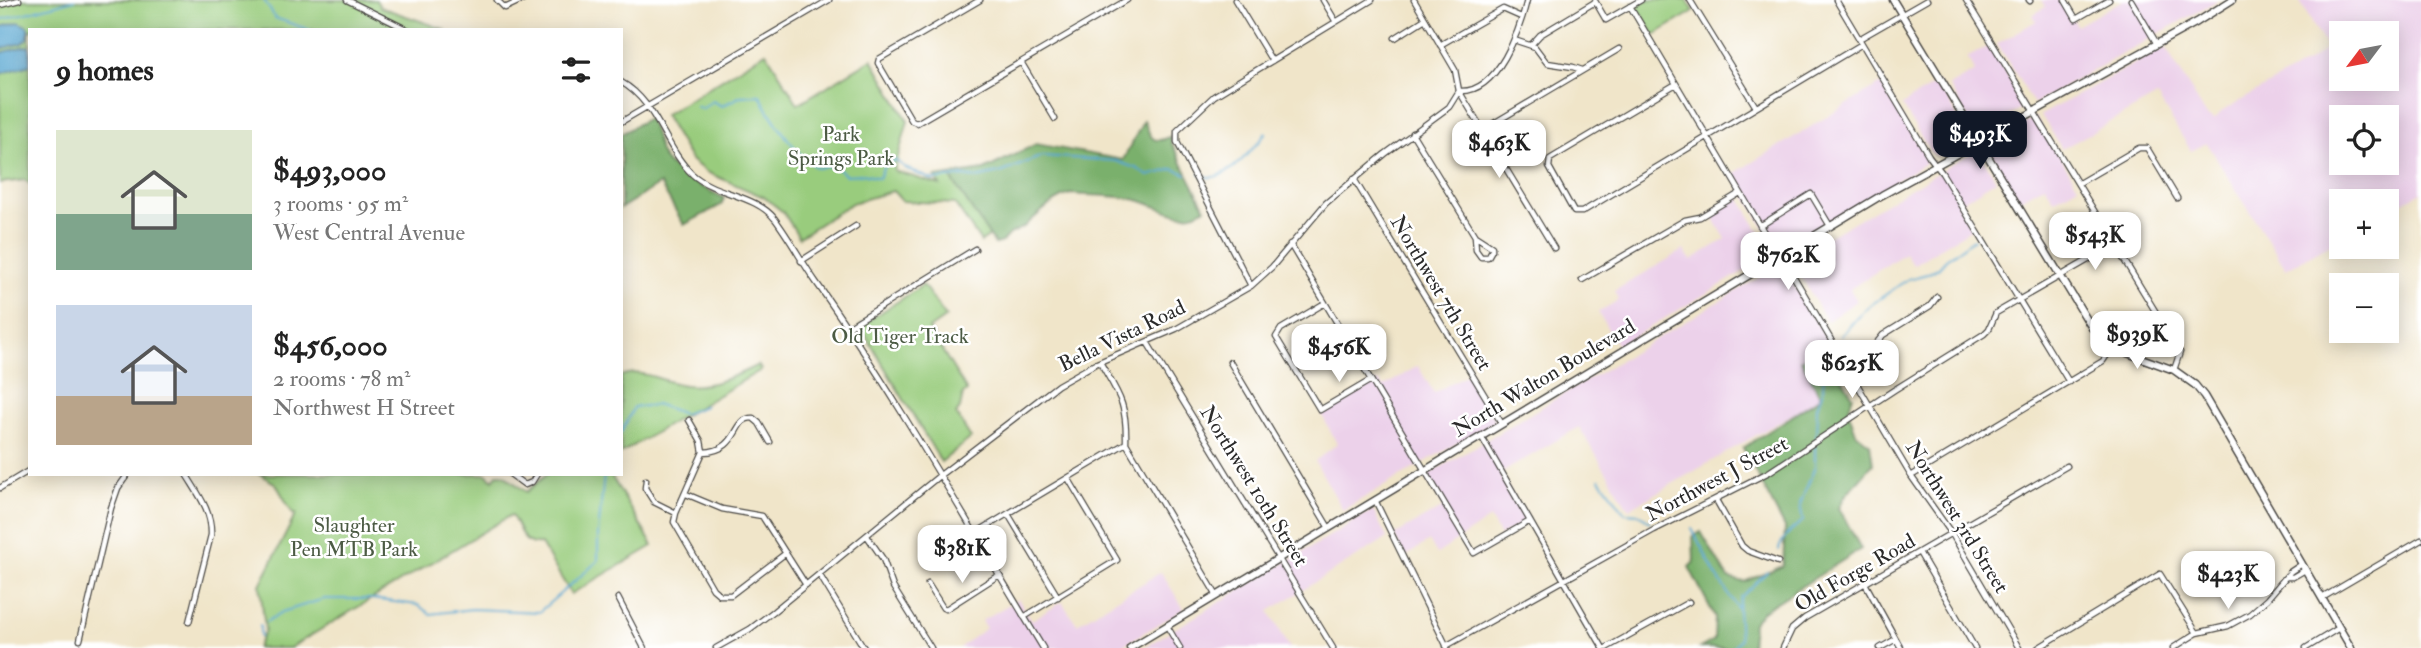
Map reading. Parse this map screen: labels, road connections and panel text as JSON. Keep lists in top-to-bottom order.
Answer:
{
  "streets": {
    "main road": ["North Walton Boulevard"],
    "street": [
      "Northwest 7th Street",
      "Bella Vista Road",
      "Northwest J Street",
      "Northwest 10th Street",
      "Northwest 3rd Street",
      "Old Forge Road"
    ]
  },
  "crossings": [
    ["Northwest 7th Street", "Bella Vista Road"],
    ["Northwest 7th Street", "North Walton Boulevard"],
    ["Bella Vista Road", "Northwest 10th Street"],
    ["North Walton Boulevard", "Northwest 10th Street"],
    ["North Walton Boulevard", "Northwest 3rd Street"],
    ["Northwest J Street", "Northwest 3rd Street"],
    ["Northwest 3rd Street", "Old Forge Road"]
  ],
  "parks": ["Park Springs Park", "Old Tiger Track", "Slaughter Pen MTB Park"],
  "north": "bottom left",
  "page": {
    "map_buttons": ["+", "−"],
    "heading": "9 homes",
    "price": [
      "$493K",
      "$463K",
      "$543K",
      "$762K",
      "$939K",
      "$456K",
      "$625K",
      "$381K",
      "$423K"
    ],
    "list": [
      {
        "name": "$493,000",
        "note": "3 rooms · 95 m² · West Central Avenue"
      },
      {
        "name": "$456,000",
        "note": "2 rooms · 78 m² · Northwest H Street"
      }
    ]
  }
}
